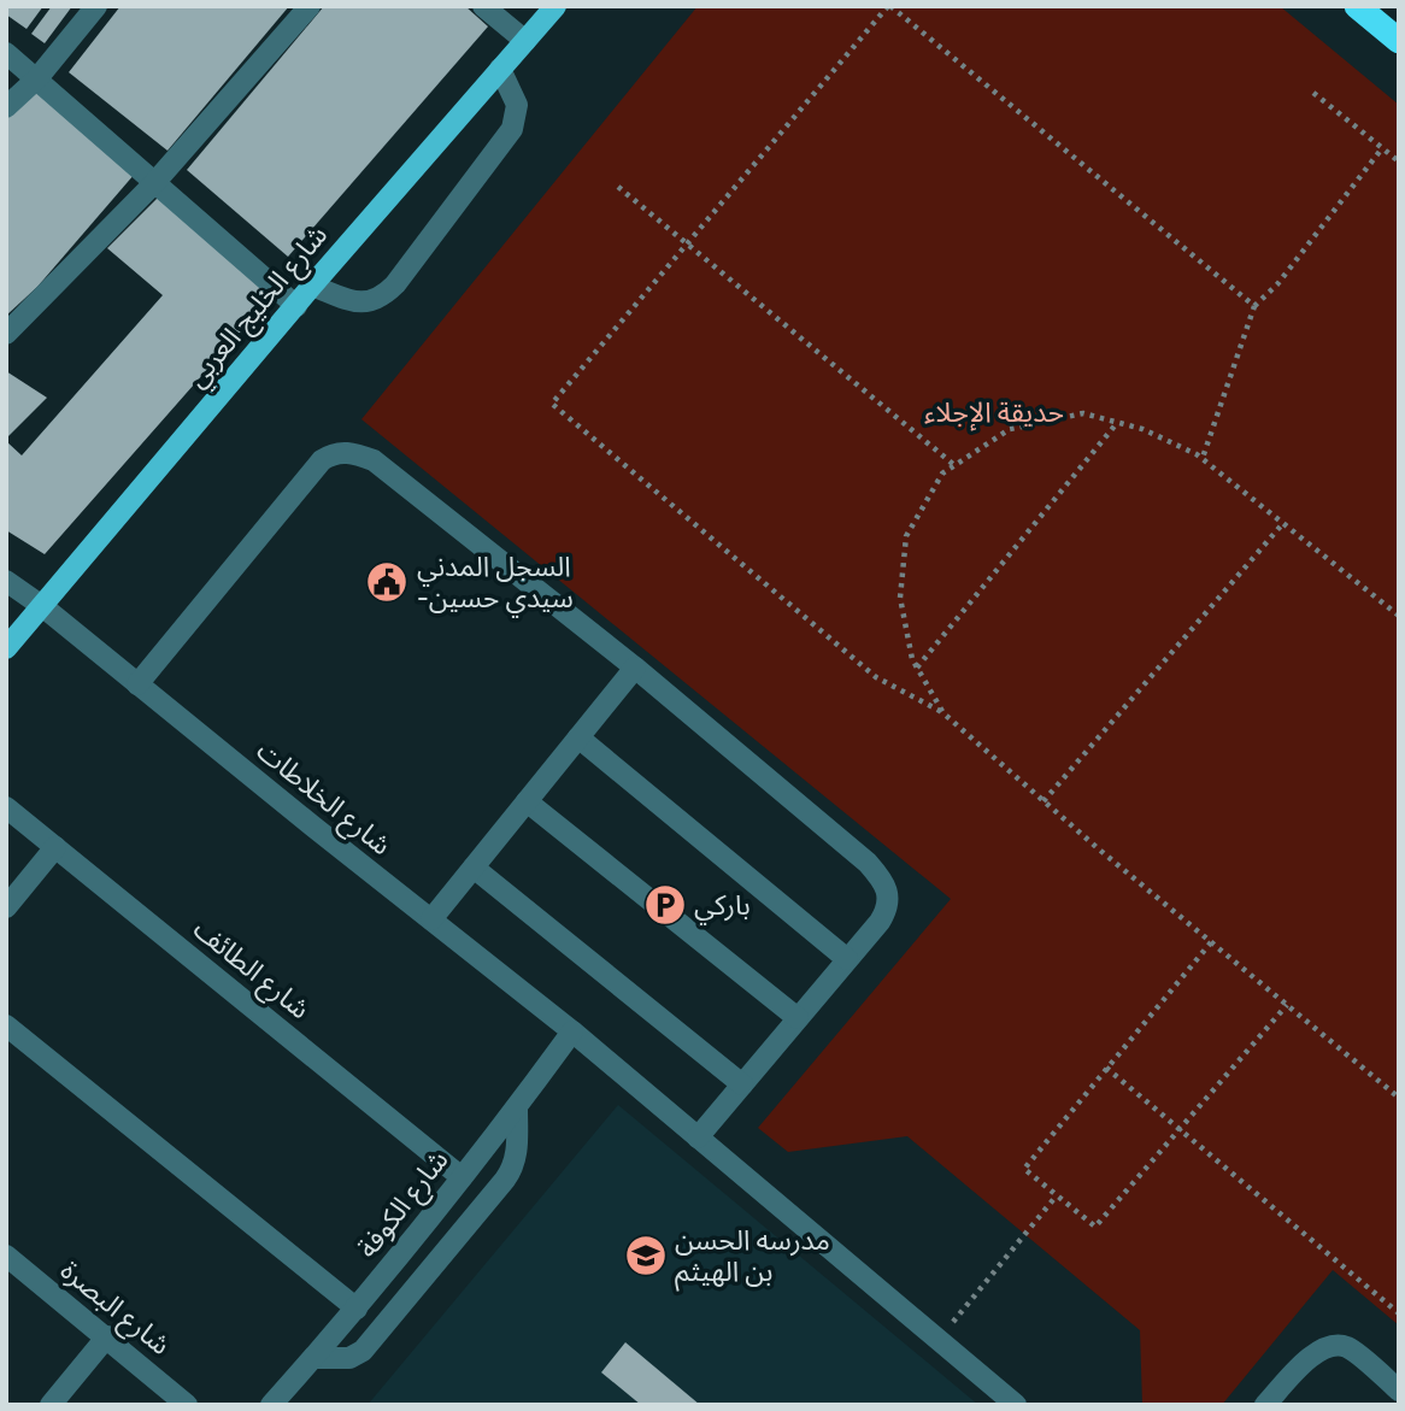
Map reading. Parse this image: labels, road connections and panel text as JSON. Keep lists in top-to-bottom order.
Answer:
{
  "streets": {
    "main road": ["شارع الخليج العربي"],
    "street": [
      "شارع الخلاطات",
      "شارع الطائف",
      "شارع الكوفة",
      "شارع البصرة"
    ]
  },
  "crossings": [
    ["شارع الخليج العربي", "شارع الخلاطات"],
    ["شارع الخلاطات", "شارع الكوفة"],
    ["شارع الطائف", "شارع الكوفة"]
  ],
  "parks": ["حديقة الإجلاء"],
  "places": {
    "public building": ["السجل المدني -سيدي حسين"],
    "parking": ["باركي"],
    "school or university": ["مدرسه الحسن بن الهيثم"]
  }
}
